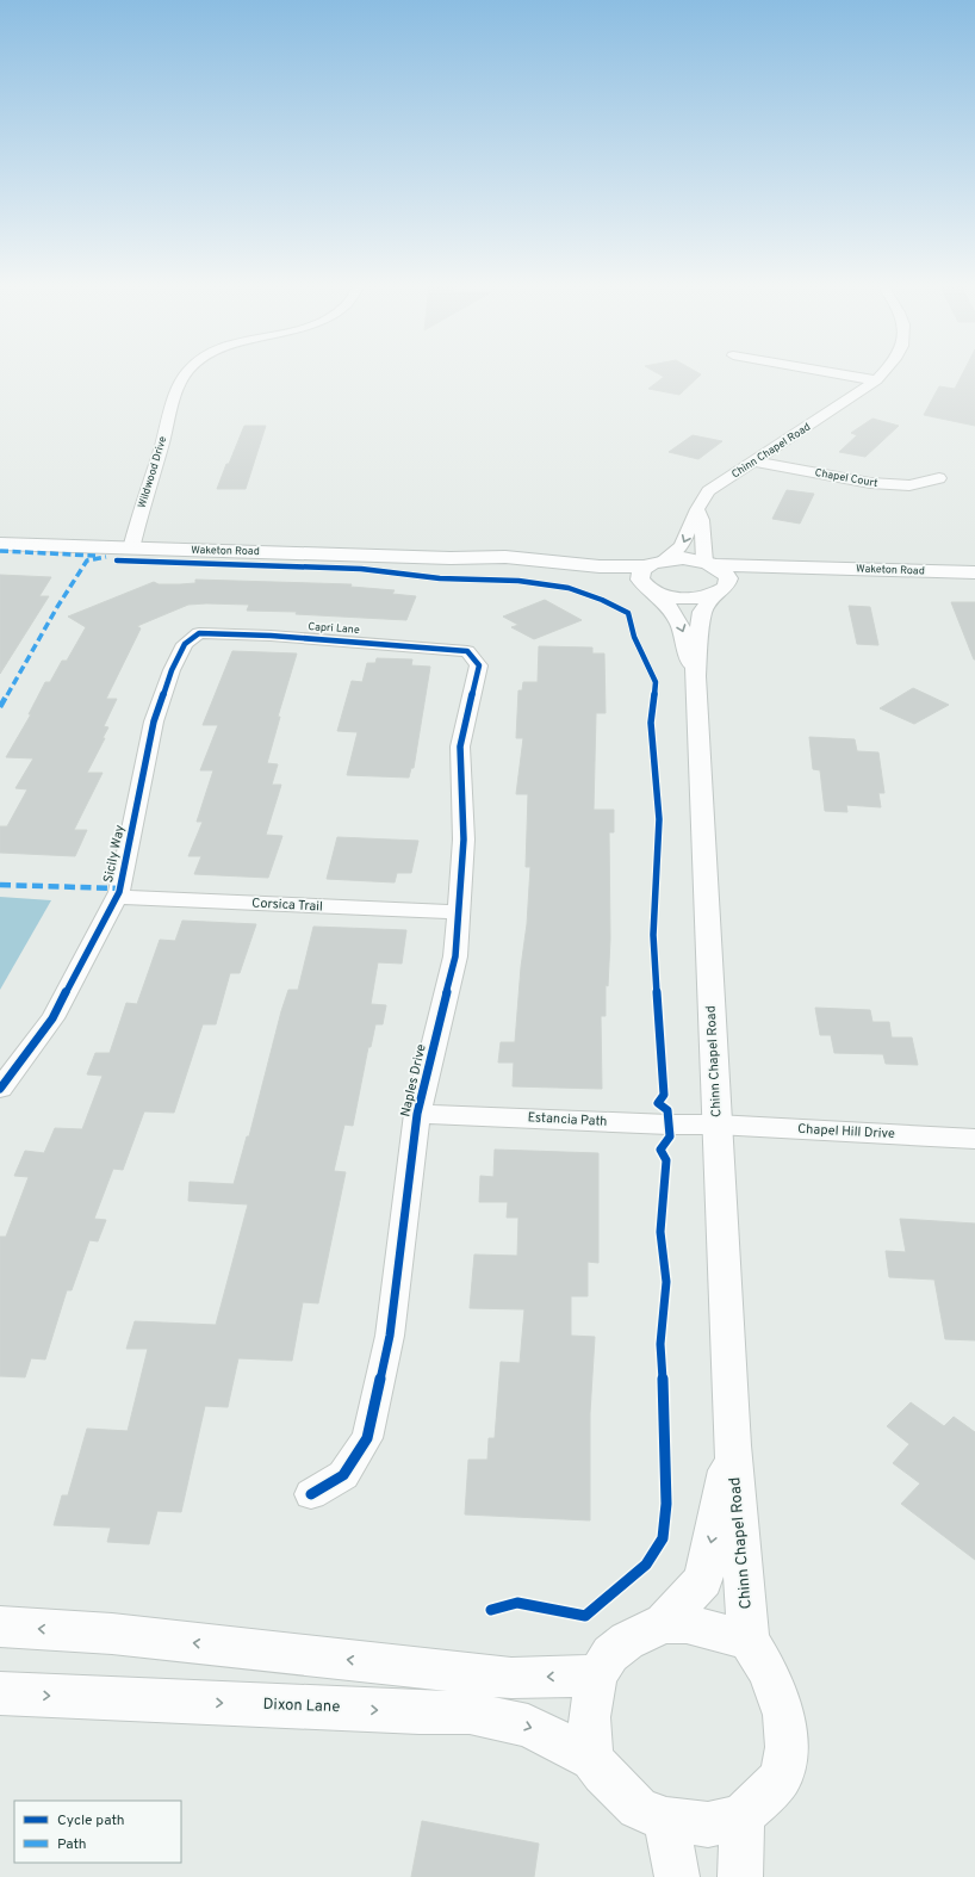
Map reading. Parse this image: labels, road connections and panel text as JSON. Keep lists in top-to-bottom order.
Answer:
{
  "streets": {
    "street": [
      "Chinn Chapel Road",
      "Wildwood Drive",
      "Chapel Court",
      "Waketon Road",
      "Capri Lane",
      "Sicily Way",
      "Corsica Trail",
      "Naples Drive",
      "Estancia Path",
      "Chapel Hill Drive",
      "Dixon Lane"
    ]
  },
  "crossings": [
    ["Chinn Chapel Road", "Chapel Court"],
    ["Chinn Chapel Road", "Waketon Road"],
    ["Chinn Chapel Road", "Estancia Path"],
    ["Chinn Chapel Road", "Chapel Hill Drive"],
    ["Wildwood Drive", "Waketon Road"],
    ["Capri Lane", "Sicily Way"],
    ["Capri Lane", "Naples Drive"],
    ["Sicily Way", "Corsica Trail"],
    ["Corsica Trail", "Naples Drive"],
    ["Naples Drive", "Estancia Path"],
    ["Estancia Path", "Chapel Hill Drive"]
  ],
  "legend": ["Cycle path", "Path"]
}
